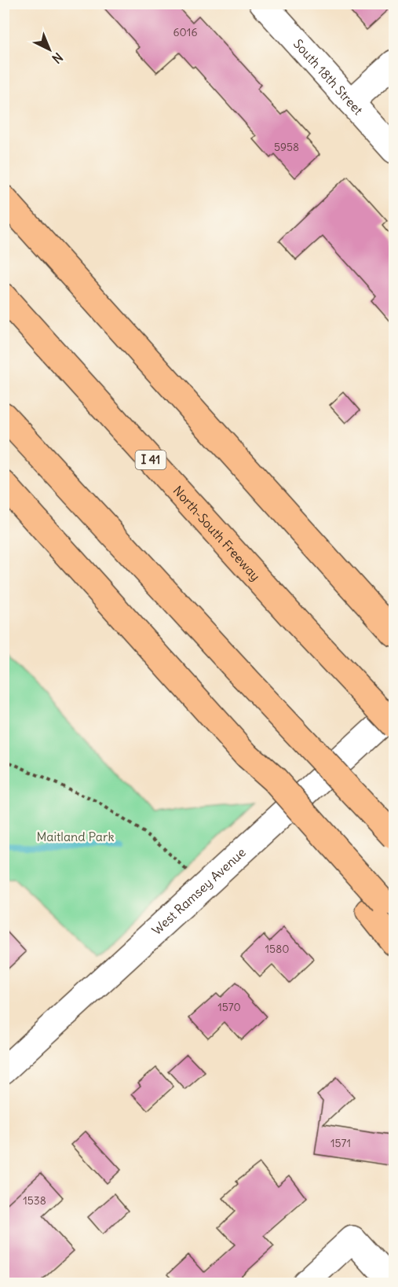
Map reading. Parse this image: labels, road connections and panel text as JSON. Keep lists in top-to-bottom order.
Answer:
{
  "streets": {
    "highway": ["I 41", "North-South Freeway"],
    "street": ["South 18th Street", "West Ramsey Avenue"]
  },
  "parks": ["Maitland Park"],
  "house_numbers": [
    "6016",
    "5958",
    "1580",
    "1570",
    "1571",
    "1538"
  ],
  "north": "bottom right"
}
